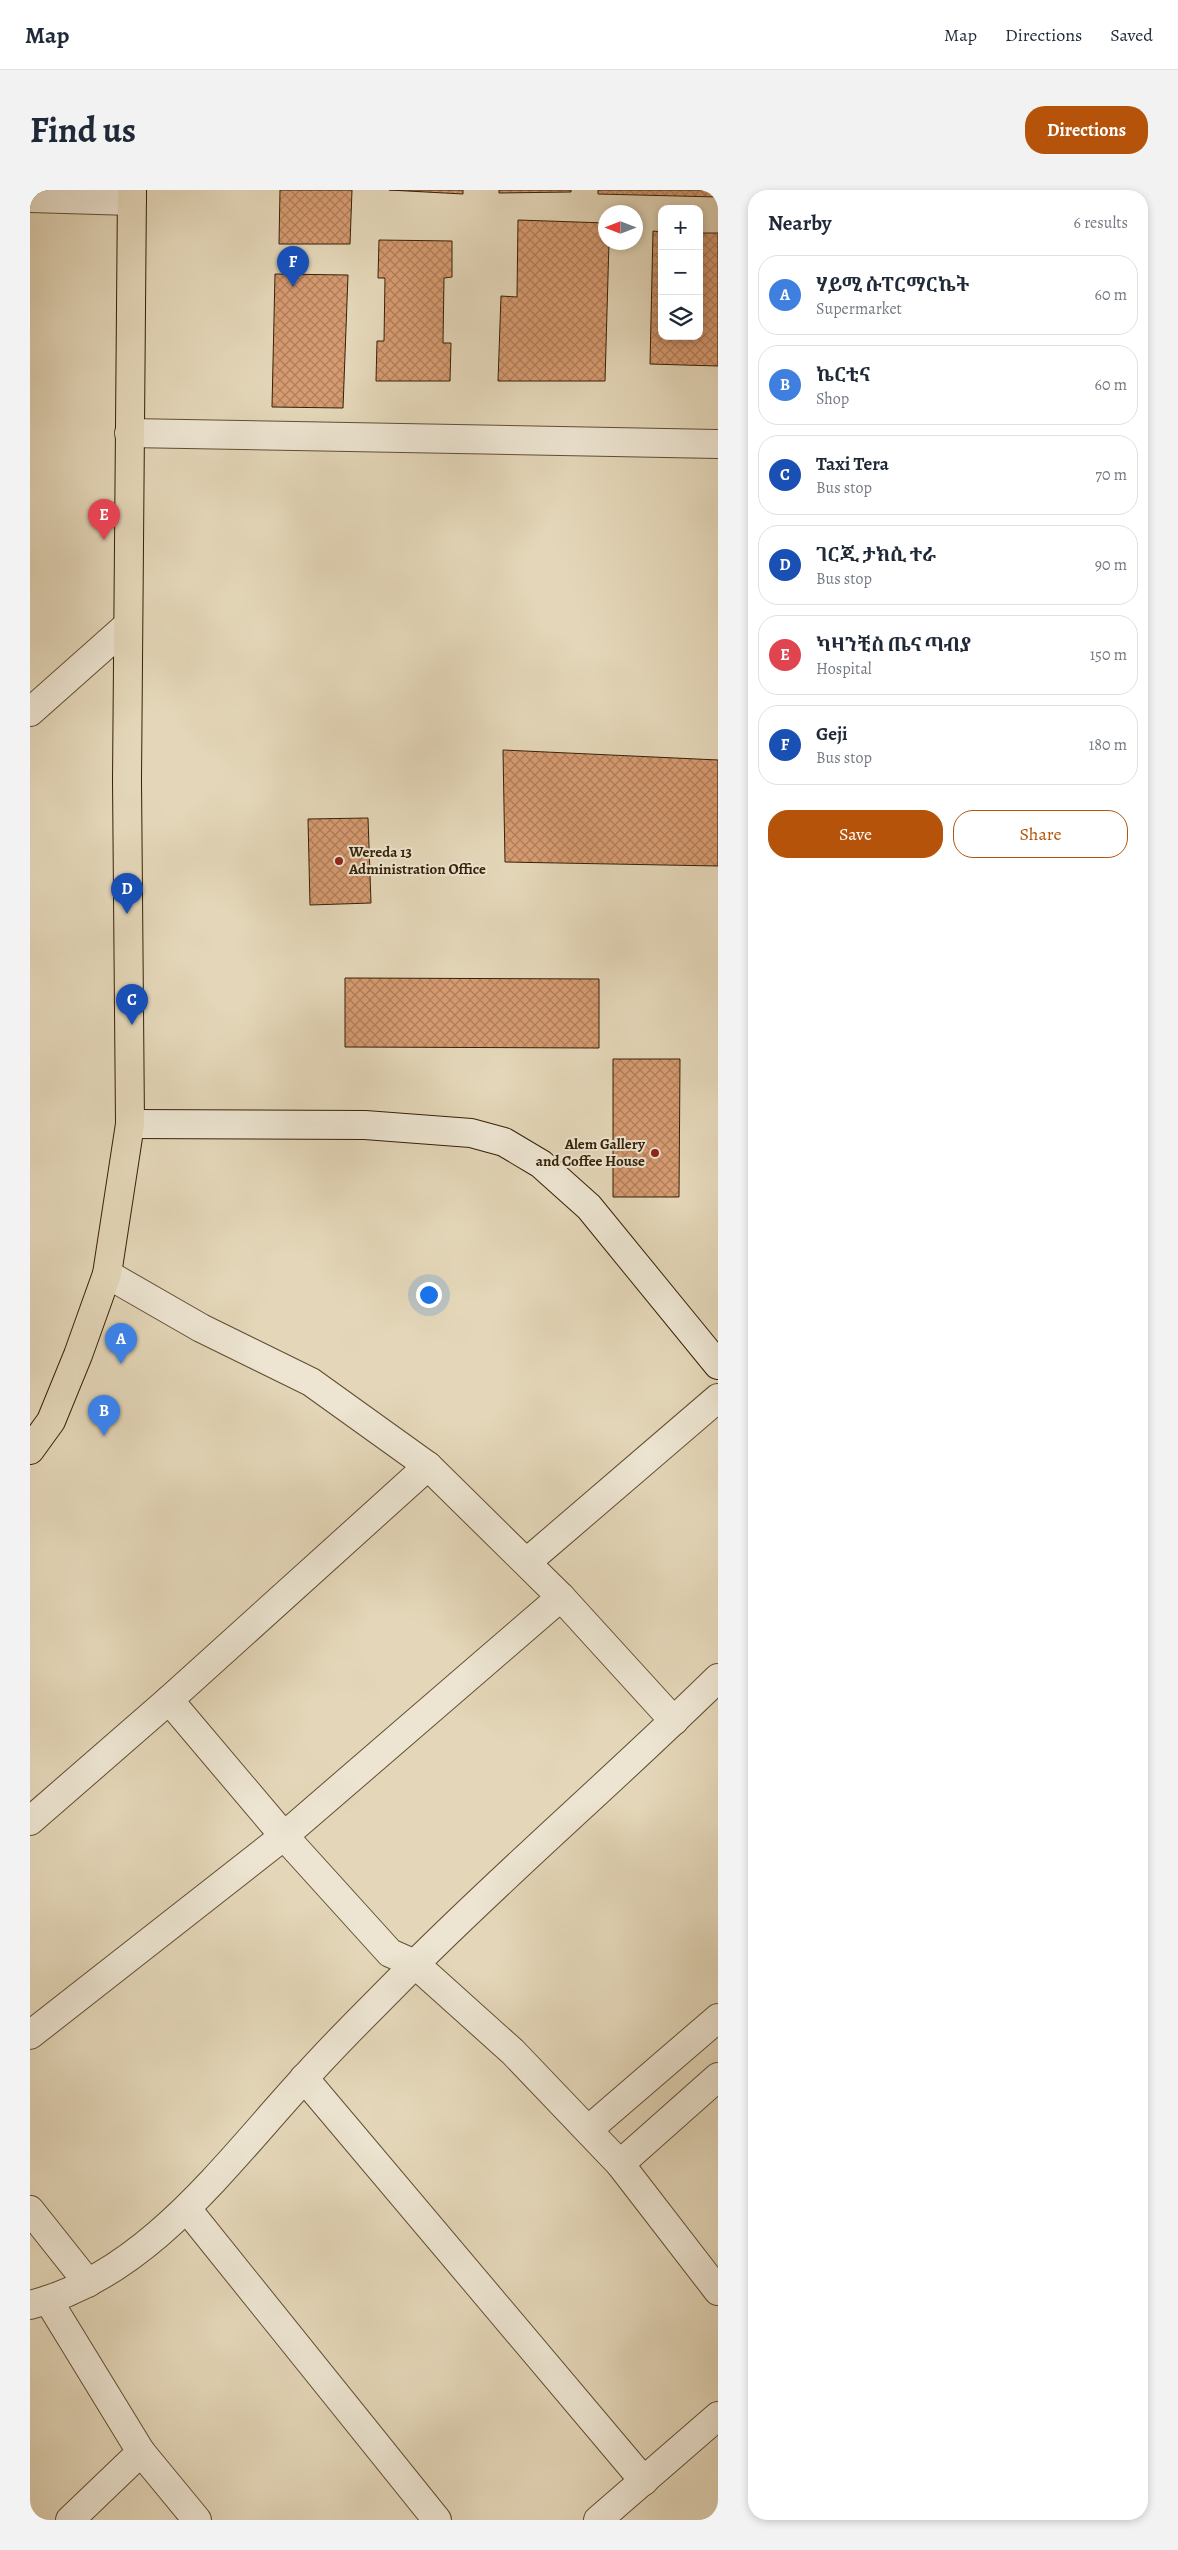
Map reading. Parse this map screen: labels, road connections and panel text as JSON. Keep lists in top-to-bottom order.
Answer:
{
  "places": ["Wereda 13 Administration Office", "Alem Gallery and Coffee House"],
  "north": "left",
  "page": {
    "header": "Map",
    "nav": ["Map", "Directions", "Saved"],
    "title": "Find us",
    "buttons": [
      "Directions",
      ["Save", "Share"]
    ],
    "heading": ["Nearby", "6 results"],
    "map_buttons": ["+", "−"],
    "pins": [
      "F",
      "E",
      "D",
      "C",
      "A",
      "B"
    ],
    "list": [
      {
        "mark": "A",
        "name": "ሃይሚ ሱፐርማርኬት",
        "note": "Supermarket",
        "value": "60 m"
      },
      {
        "mark": "B",
        "name": "ኬርቲና",
        "note": "Shop",
        "value": "60 m"
      },
      {
        "mark": "C",
        "name": "Taxi Tera",
        "note": "Bus stop",
        "value": "70 m"
      },
      {
        "mark": "D",
        "name": "ገርጂ ታክሲ ተራ",
        "note": "Bus stop",
        "value": "90 m"
      },
      {
        "mark": "E",
        "name": "ካዛንቺስ ጤና ጣብያ",
        "note": "Hospital",
        "value": "150 m"
      },
      {
        "mark": "F",
        "name": "Geji",
        "note": "Bus stop",
        "value": "180 m"
      }
    ]
  }
}
